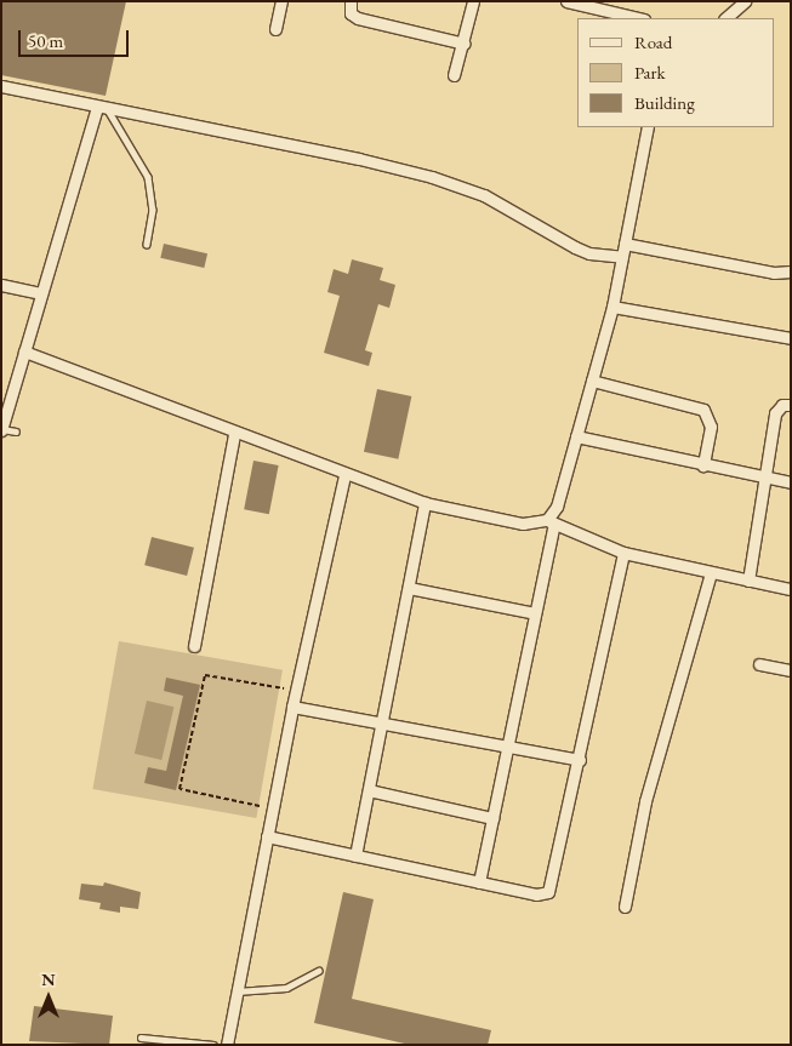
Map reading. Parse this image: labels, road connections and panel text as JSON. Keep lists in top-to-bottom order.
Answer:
{
  "legend": ["Road", "Park", "Building"],
  "scale_bar": "50 m",
  "north": "top"
}
